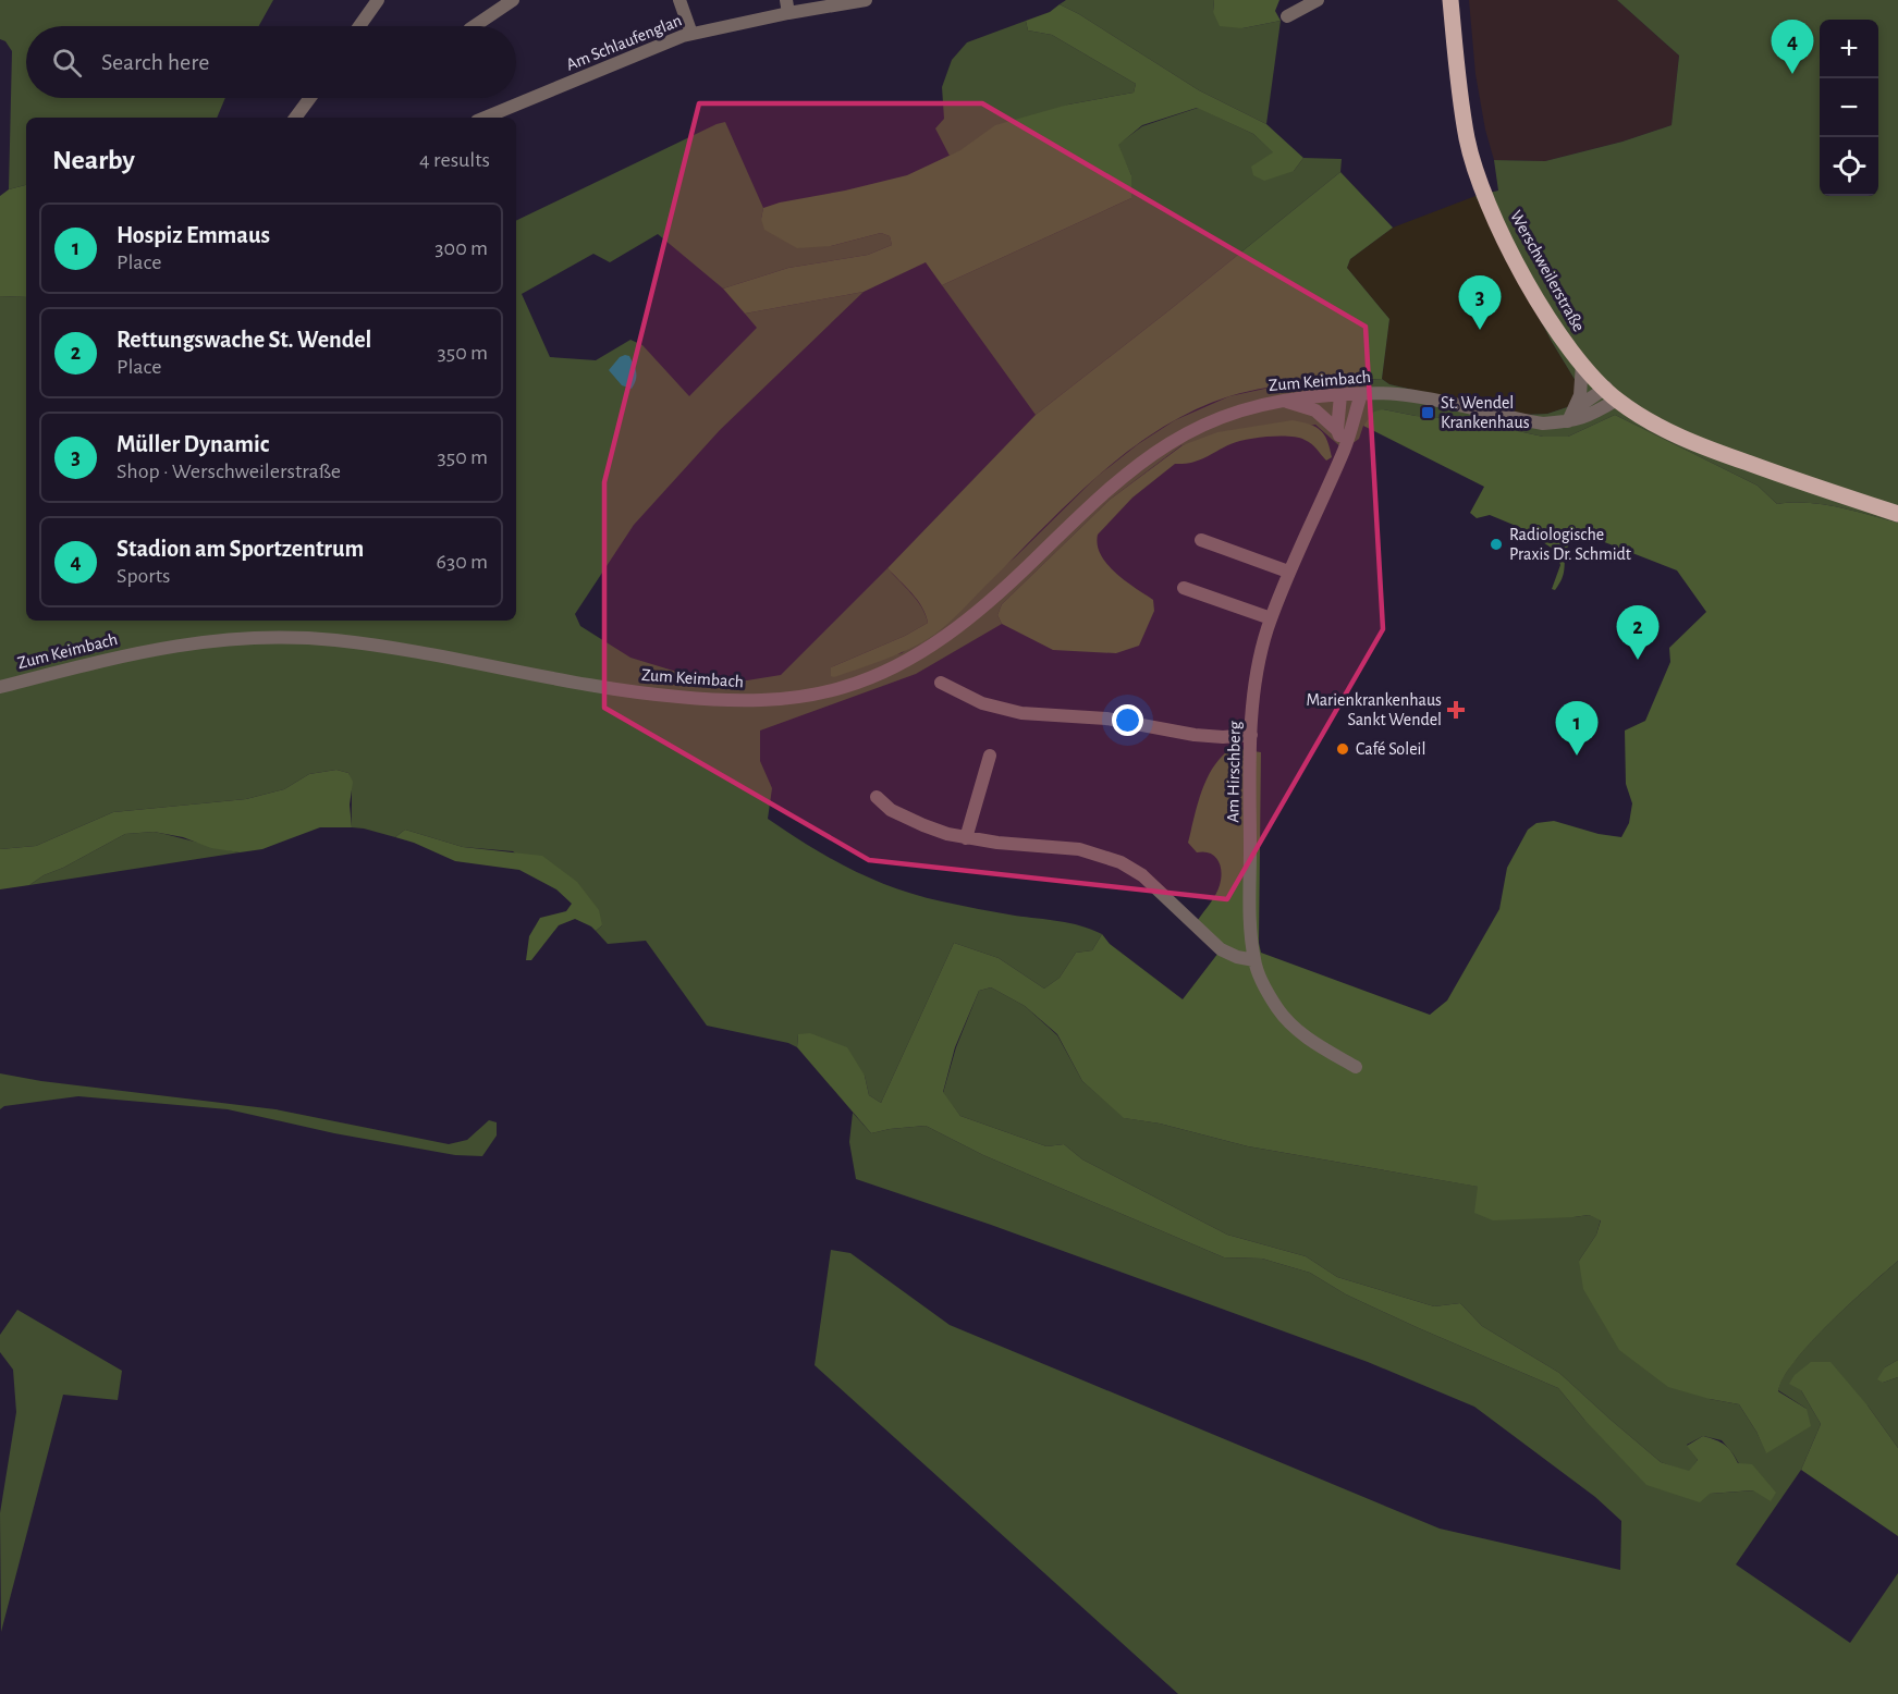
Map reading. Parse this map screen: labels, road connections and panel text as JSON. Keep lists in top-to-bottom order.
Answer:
{
  "streets": {
    "main road": ["Werschweilerstraße"],
    "street": ["Am Schlaufenglan", "Zum Keimbach", "Am Hirschberg"]
  },
  "crossings": [
    ["Werschweilerstraße", "Zum Keimbach"],
    ["Zum Keimbach", "Am Hirschberg"]
  ],
  "places": {
    "transit": ["St. Wendel Krankenhaus"],
    "other": ["Radiologische Praxis Dr. Schmidt", "Café Soleil"],
    "health": ["Marienkrankenhaus Sankt Wendel"]
  },
  "page": {
    "map_buttons": ["+", "−"],
    "pins": [
      "4",
      "3",
      "2",
      "1"
    ],
    "search": "Search here",
    "heading": ["Nearby", "4 results"],
    "list": [
      {
        "mark": "1",
        "name": "Hospiz Emmaus",
        "note": "Place",
        "value": "300 m"
      },
      {
        "mark": "2",
        "name": "Rettungswache St. Wendel",
        "note": "Place",
        "value": "350 m"
      },
      {
        "mark": "3",
        "name": "Müller Dynamic",
        "note": "Shop · Werschweilerstraße",
        "value": "350 m"
      },
      {
        "mark": "4",
        "name": "Stadion am Sportzentrum",
        "note": "Sports",
        "value": "630 m"
      }
    ]
  }
}
